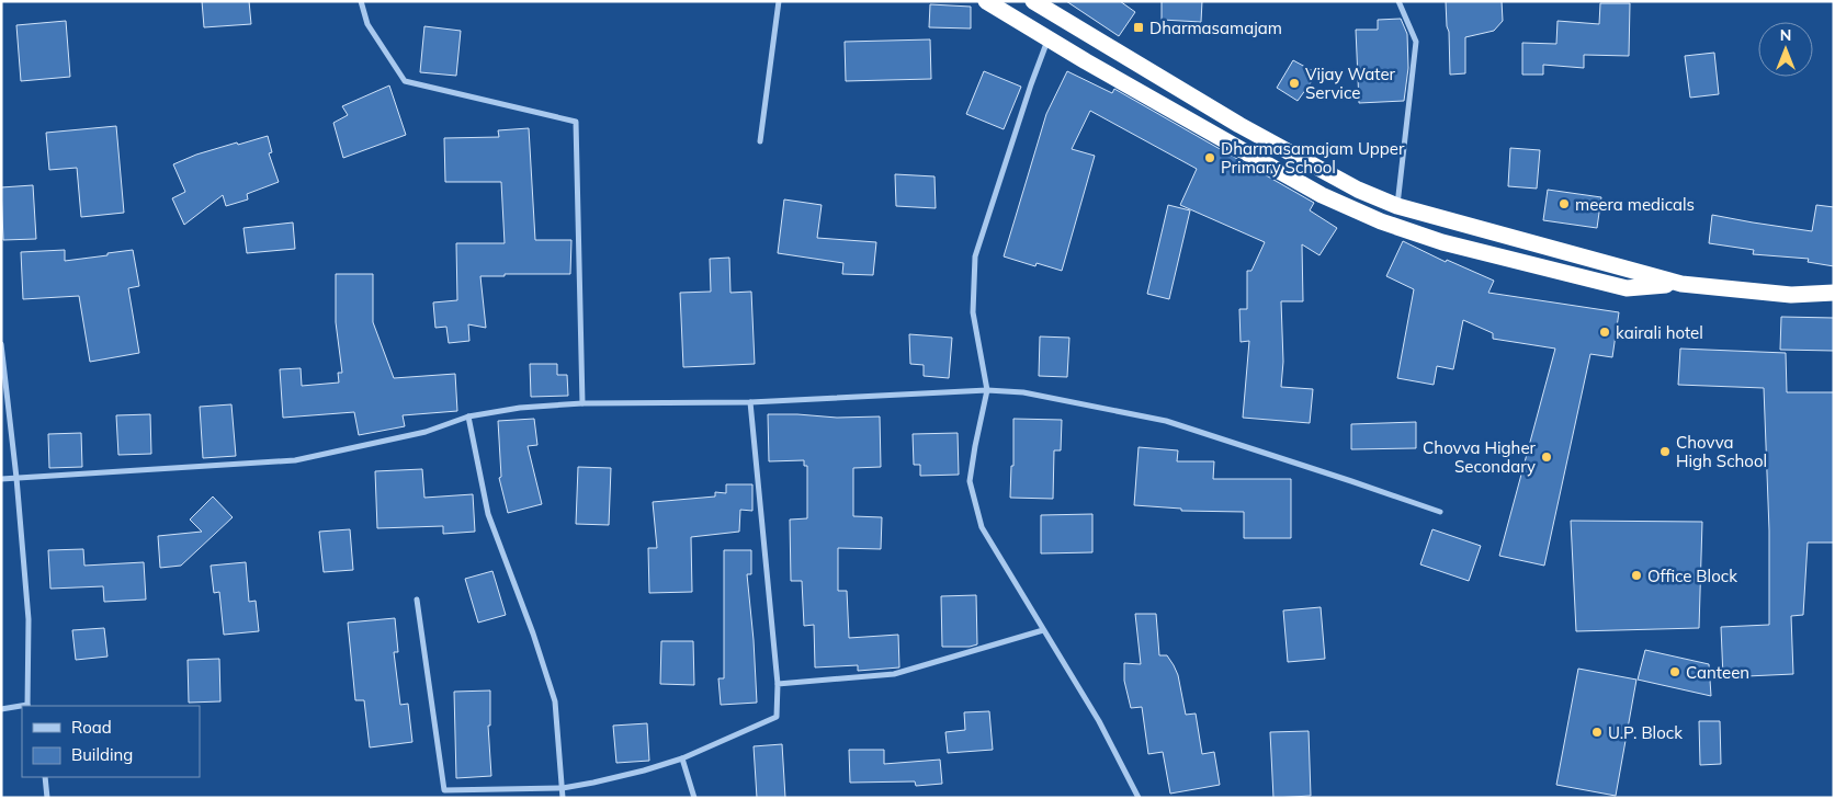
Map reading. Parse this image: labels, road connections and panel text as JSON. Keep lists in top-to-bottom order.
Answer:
{
  "places": {
    "transit": ["Dharmasamajam"],
    "other": [
      "Vijay Water Service",
      "Dharmasamajam Upper Primary School",
      "meera medicals",
      "kairali hotel",
      "Chovva High School",
      "Chovva Higher Secondary",
      "Office Block",
      "Canteen",
      "U.P. Block"
    ]
  },
  "legend": ["Road", "Building"],
  "north": "top"
}
